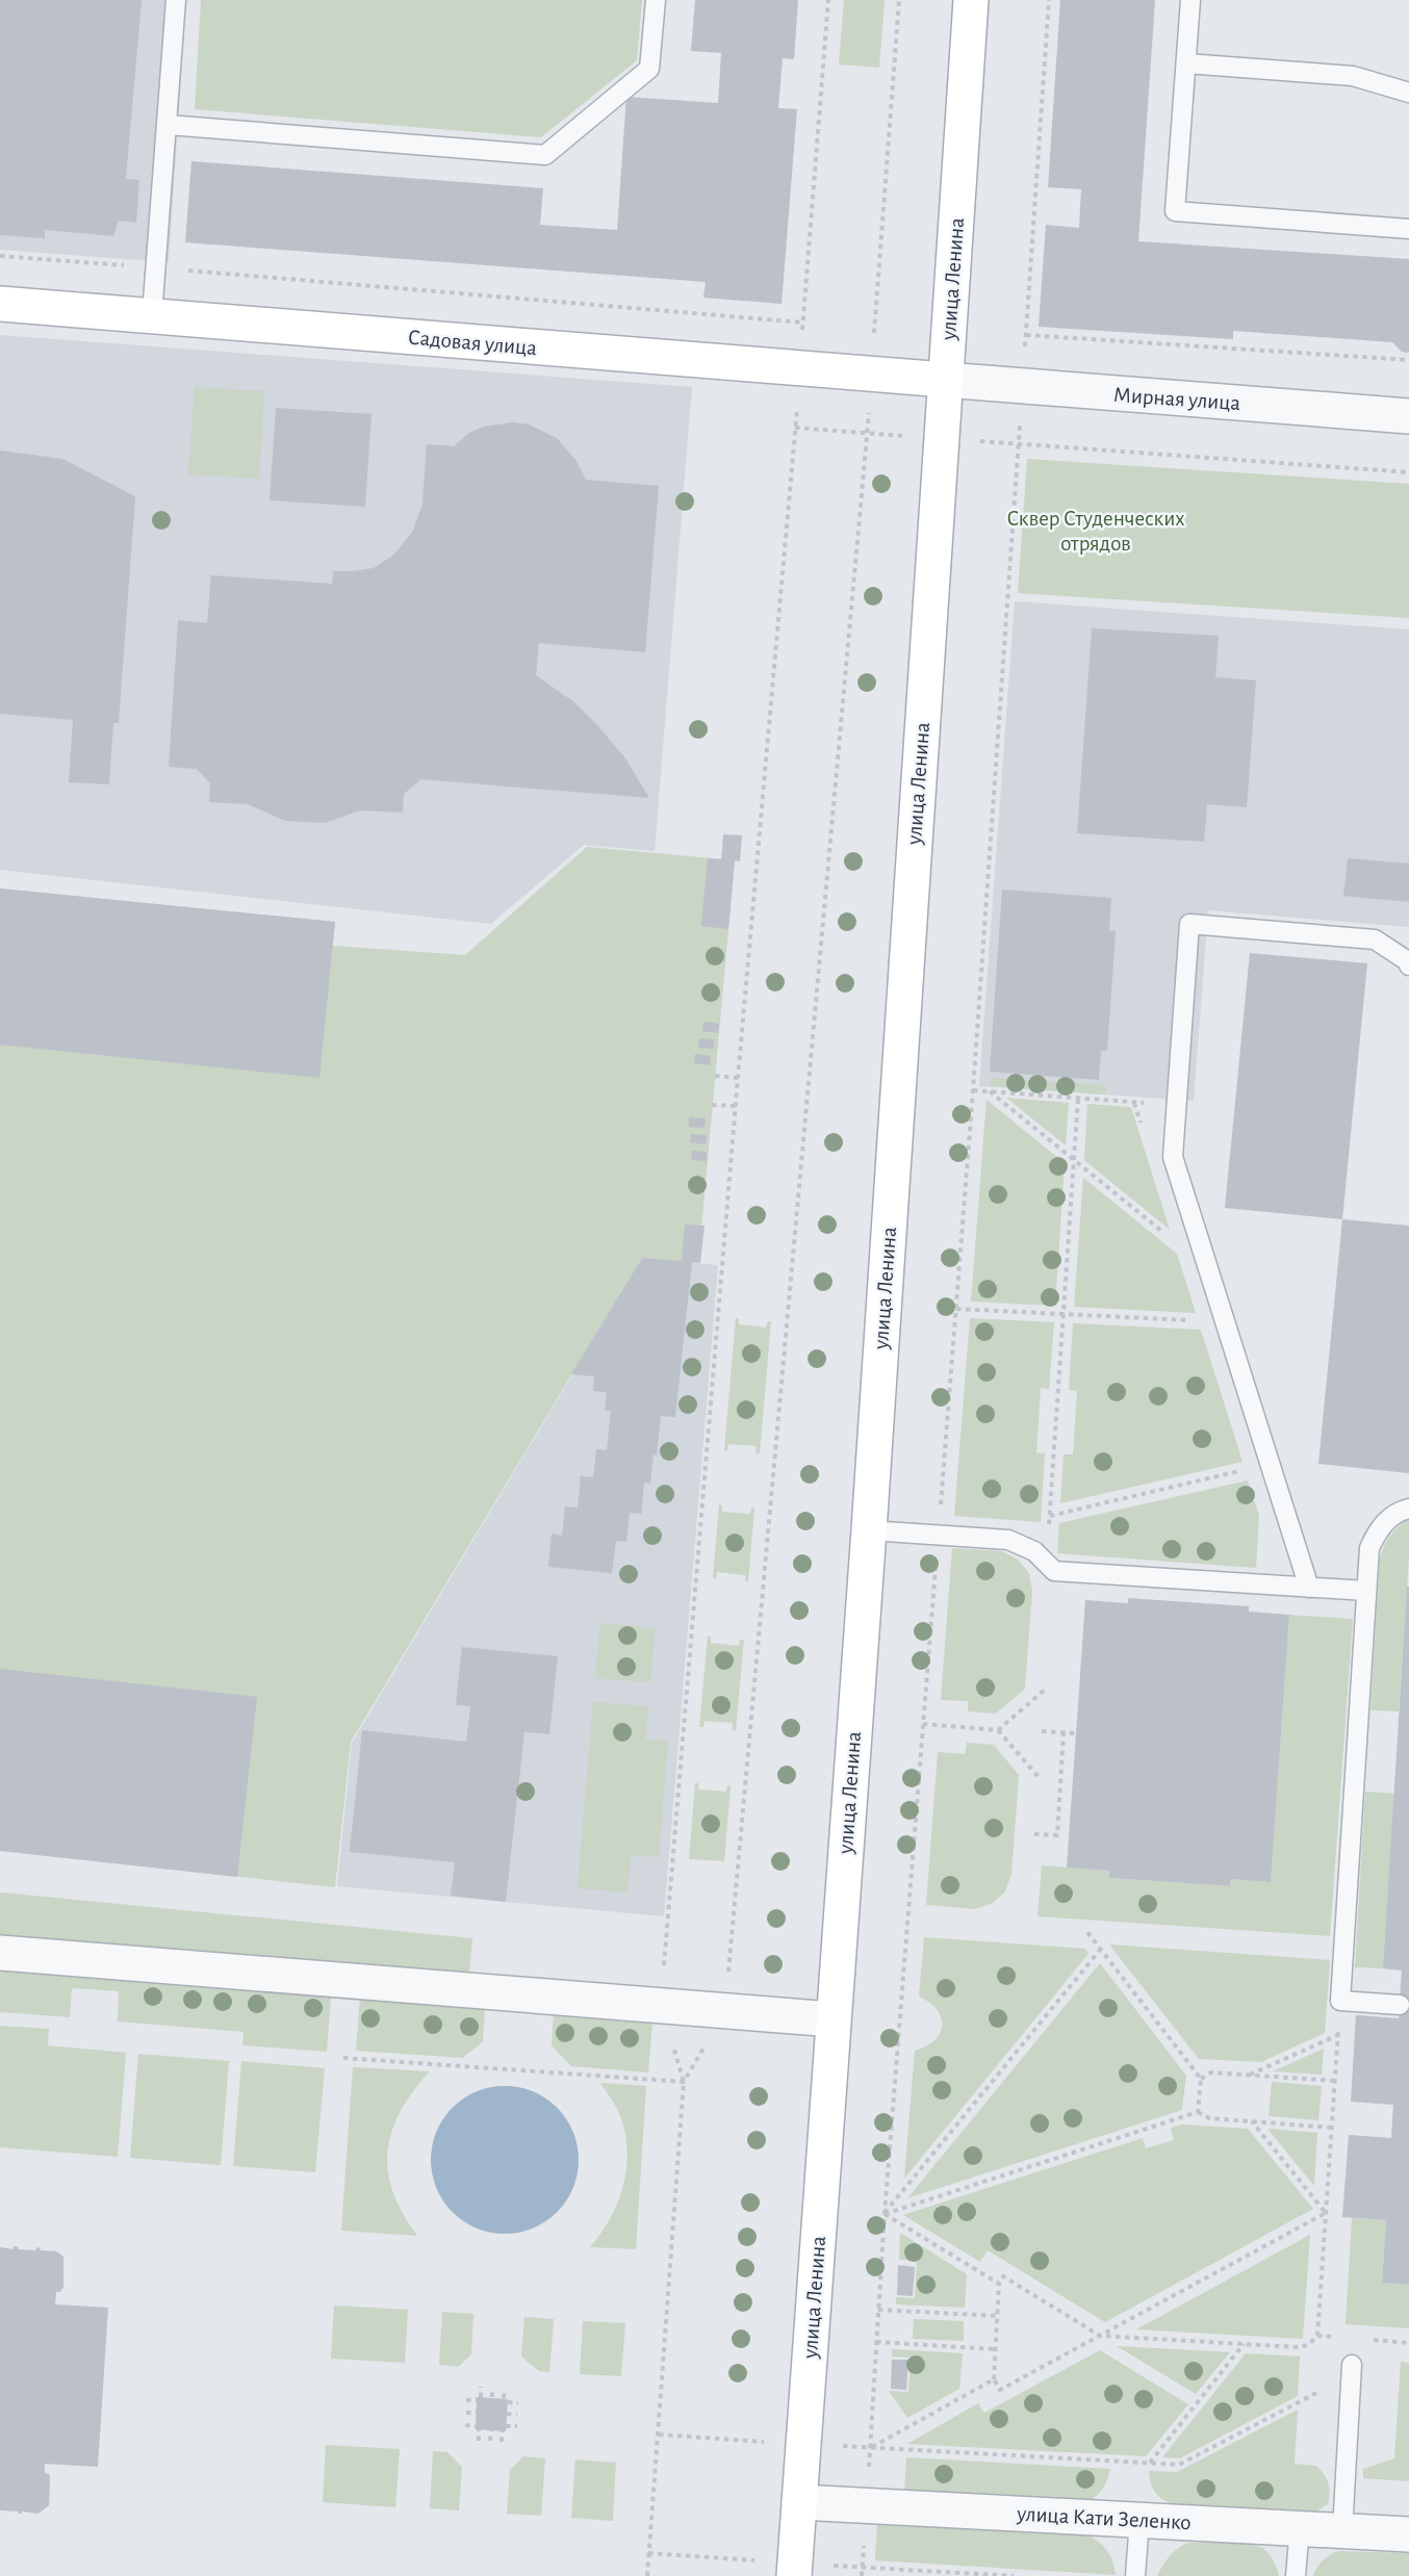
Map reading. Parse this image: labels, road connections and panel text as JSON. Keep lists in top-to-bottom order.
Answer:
{
  "streets": {
    "main road": ["улица Ленина", "Садовая улица"],
    "street": ["Мирная улица", "улица Кати Зеленко"]
  },
  "crossings": [
    ["улица Ленина", "Садовая улица"],
    ["улица Ленина", "Мирная улица"],
    ["улица Ленина", "улица Кати Зеленко"],
    ["Садовая улица", "Мирная улица"]
  ],
  "parks": ["Сквер Студенческих отрядов"]
}
